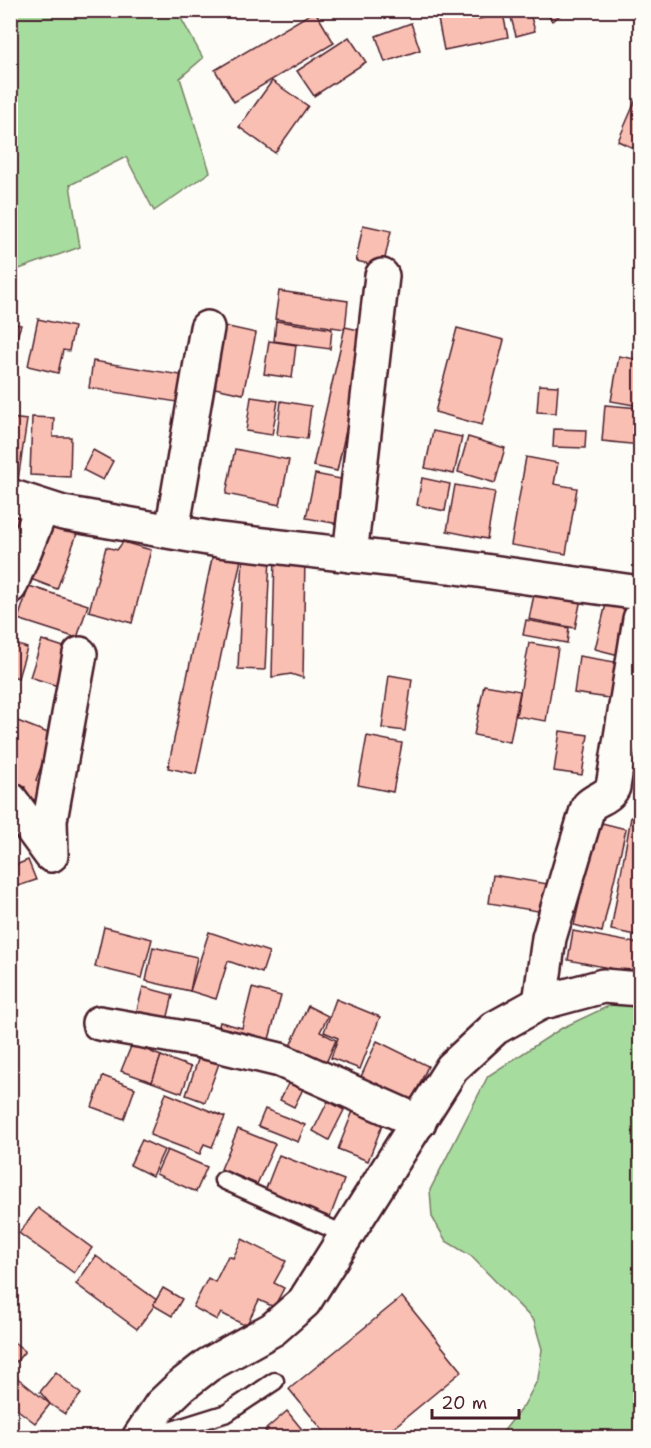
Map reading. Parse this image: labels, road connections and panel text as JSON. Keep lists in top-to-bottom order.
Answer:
{
  "scale_bar": "20 m"
}
